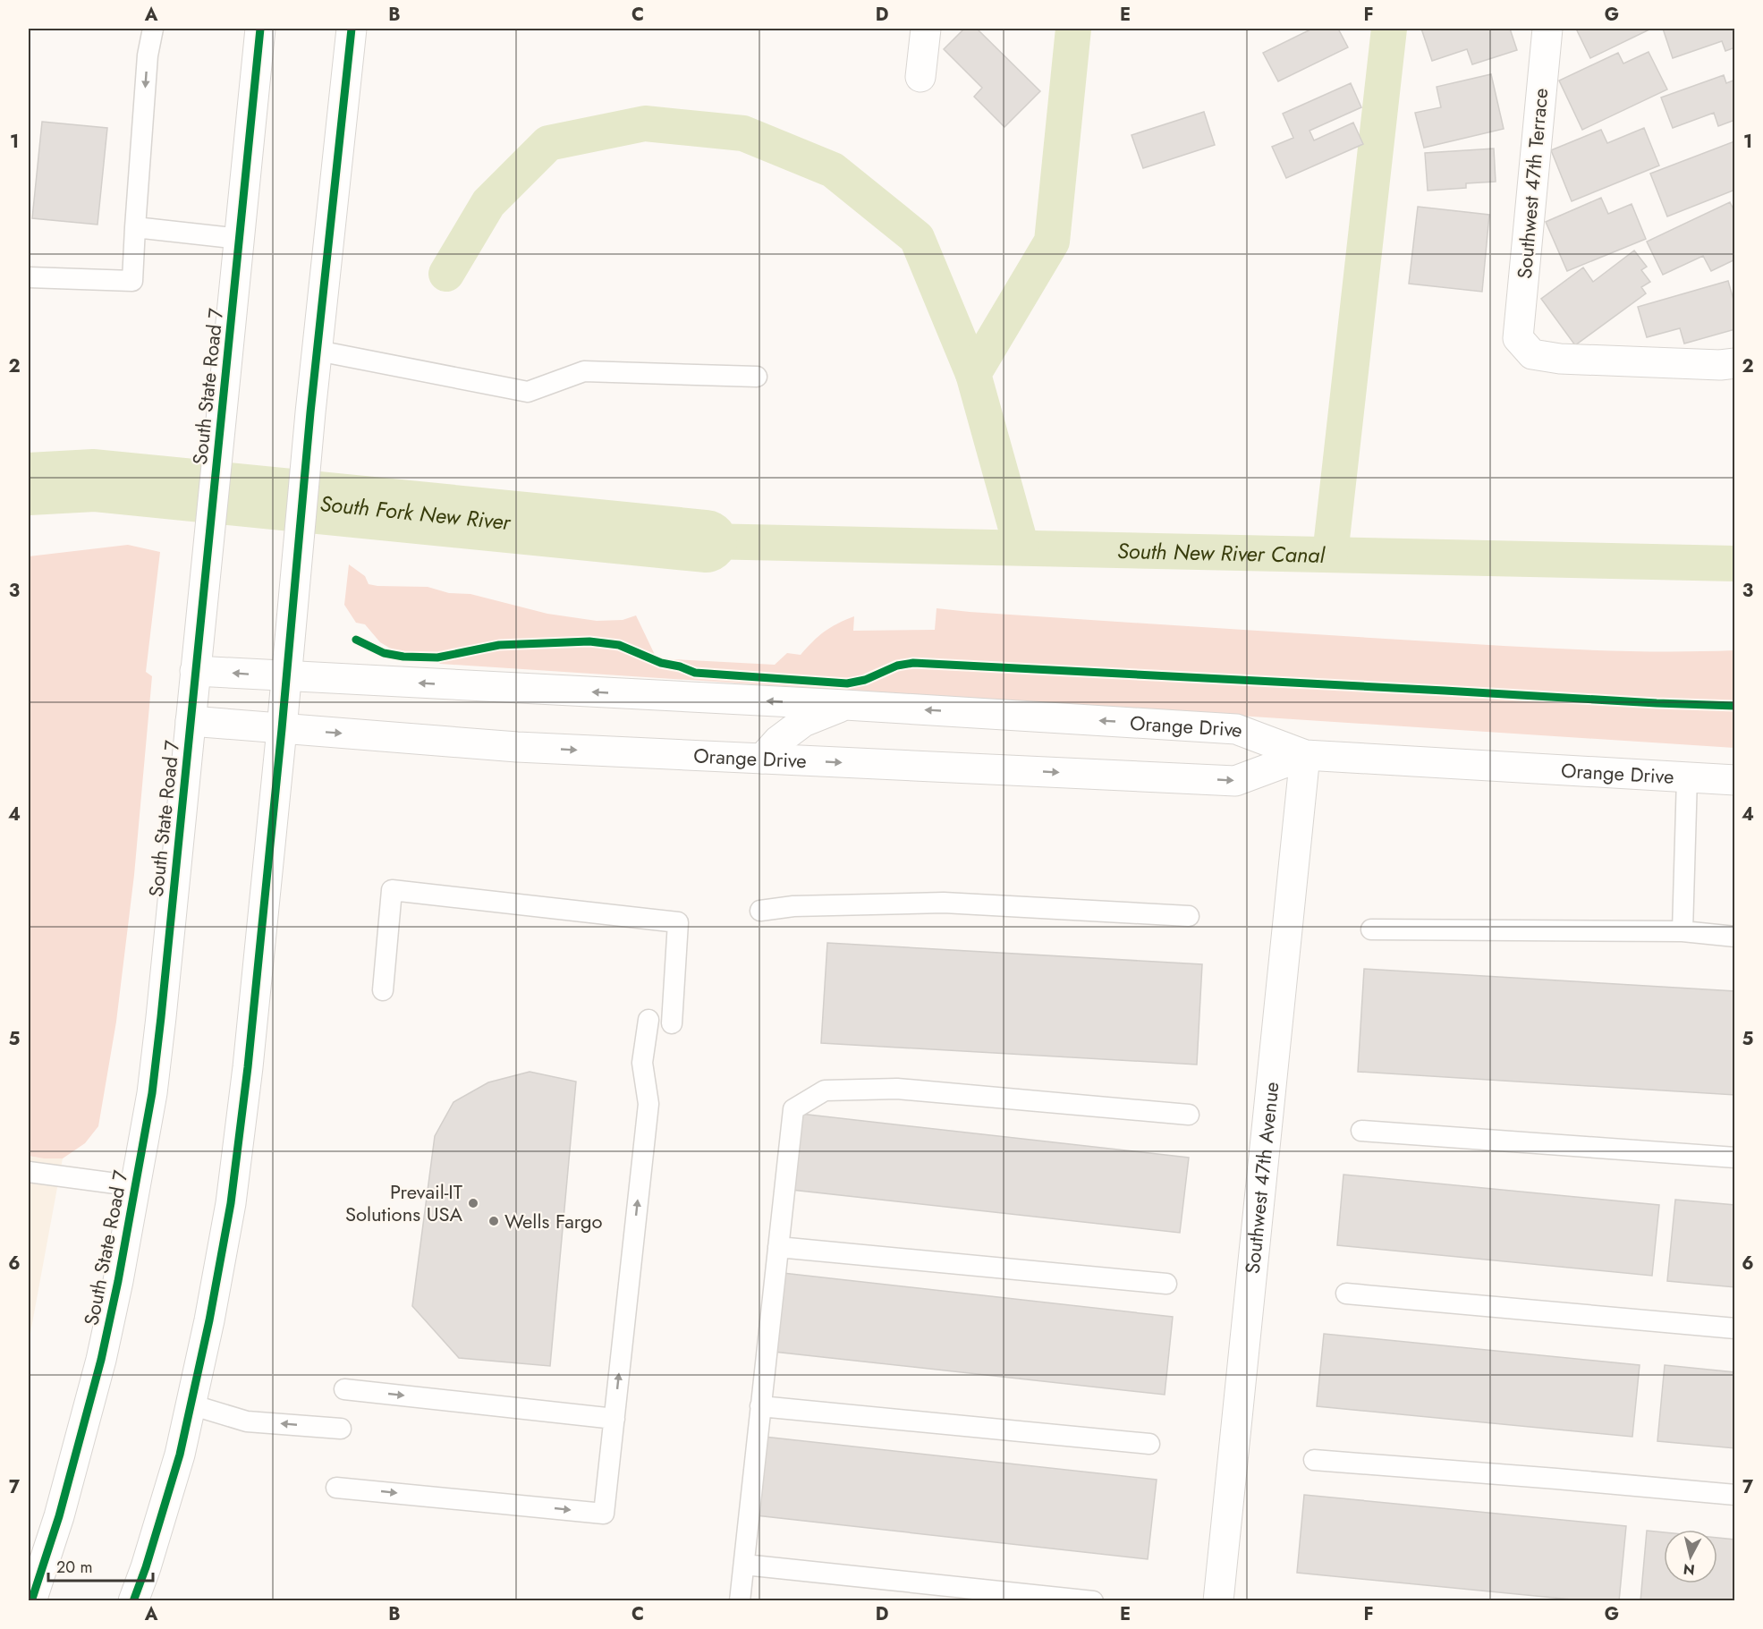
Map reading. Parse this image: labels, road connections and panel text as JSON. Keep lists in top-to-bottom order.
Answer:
{
  "streets": {
    "street": [
      "Southwest 47th Terrace",
      "South State Road 7",
      "Orange Drive",
      "Southwest 47th Avenue"
    ]
  },
  "crossings": [
    ["South State Road 7", "Orange Drive"],
    ["Orange Drive", "Southwest 47th Avenue"]
  ],
  "water": ["South Fork New River", "South New River Canal"],
  "places": ["Prevail-IT Solutions USA", "Wells Fargo"],
  "scale_bar": "20 m",
  "north": "bottom",
  "grid": {
    "columns": [
      "A",
      "B",
      "C",
      "D",
      "E",
      "F",
      "G"
    ],
    "rows": [
      "1",
      "2",
      "3",
      "4",
      "5",
      "6",
      "7"
    ]
  }
}
